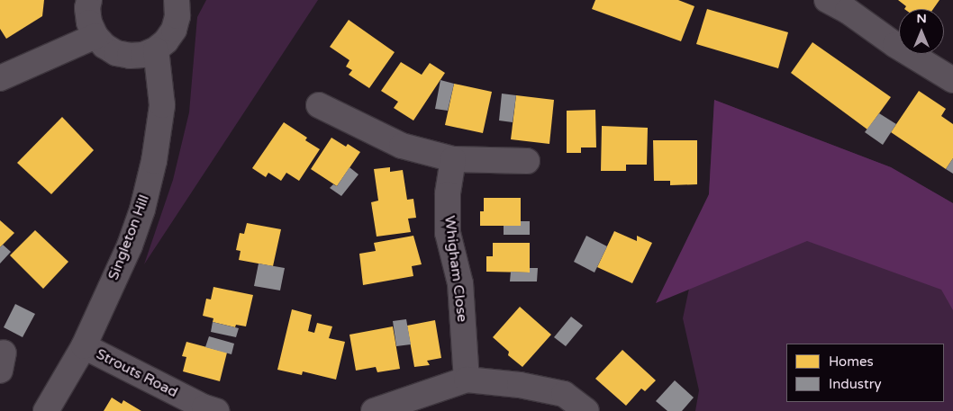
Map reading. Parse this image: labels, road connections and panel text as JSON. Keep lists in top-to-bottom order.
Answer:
{
  "streets": {
    "street": ["Singleton Hill", "Whigham Close", "Strouts Road"]
  },
  "crossings": [
    ["Singleton Hill", "Strouts Road"]
  ],
  "legend": ["Homes", "Industry"],
  "north": "top"
}
